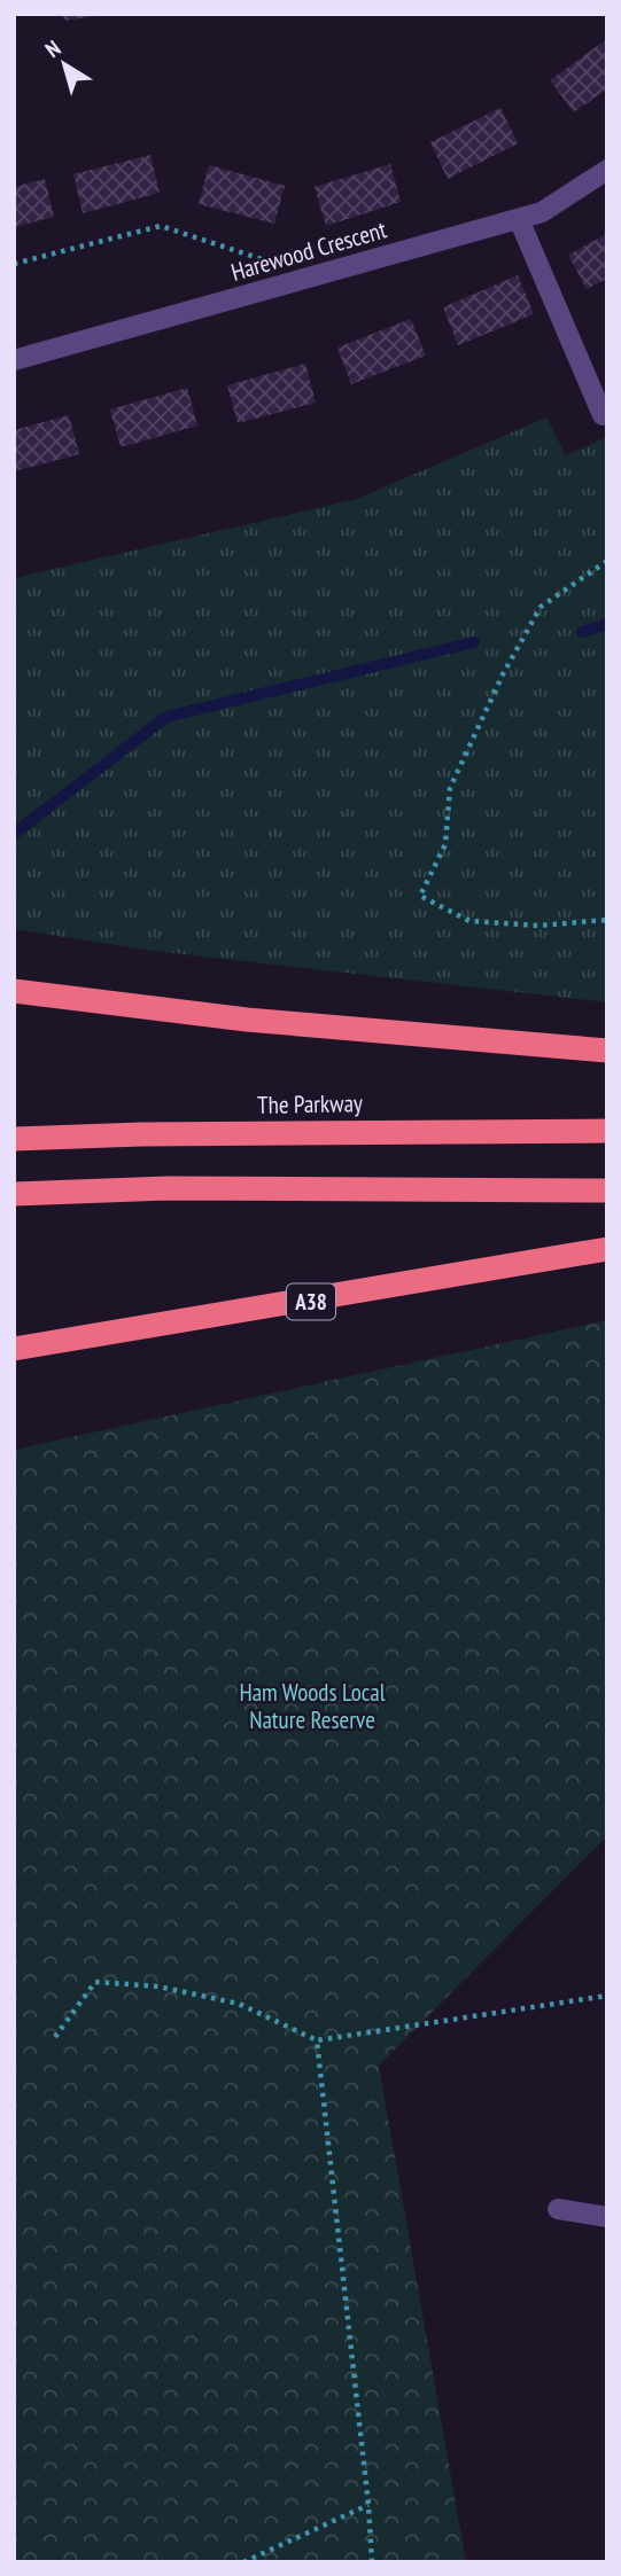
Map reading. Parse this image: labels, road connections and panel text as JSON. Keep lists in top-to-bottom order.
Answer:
{
  "streets": {
    "highway": ["The Parkway", "A38"],
    "street": ["Harewood Crescent"]
  },
  "parks": ["Ham Woods Local Nature Reserve"],
  "north": "top left"
}
